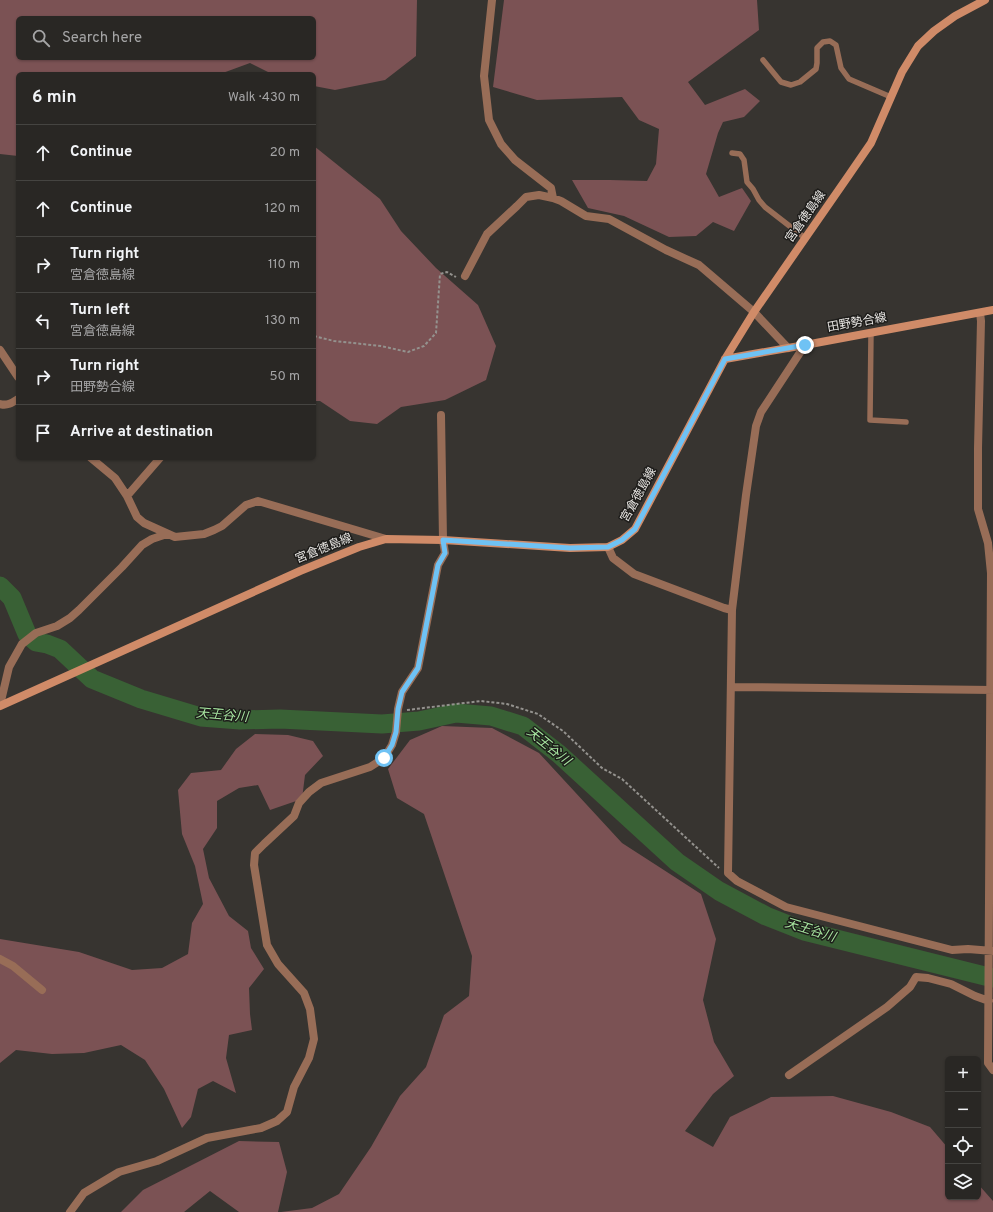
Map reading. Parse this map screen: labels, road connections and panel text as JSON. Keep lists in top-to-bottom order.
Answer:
{
  "streets": {
    "main road": ["宮倉徳島線", "田野勢合線"]
  },
  "crossings": [
    ["宮倉徳島線", "田野勢合線"]
  ],
  "water": ["天王谷川"],
  "page": {
    "search": "Search here",
    "heading": ["6 min", "Walk · 430 m"],
    "list": [
      ["Continue", "20 m"],
      ["Continue", "120 m"],
      ["Turn right", "宮倉徳島線", "110 m"],
      ["Turn left", "宮倉徳島線", "130 m"],
      ["Turn right", "田野勢合線", "50 m"],
      "Arrive at destination"
    ],
    "map_buttons": ["+", "−"]
  }
}
